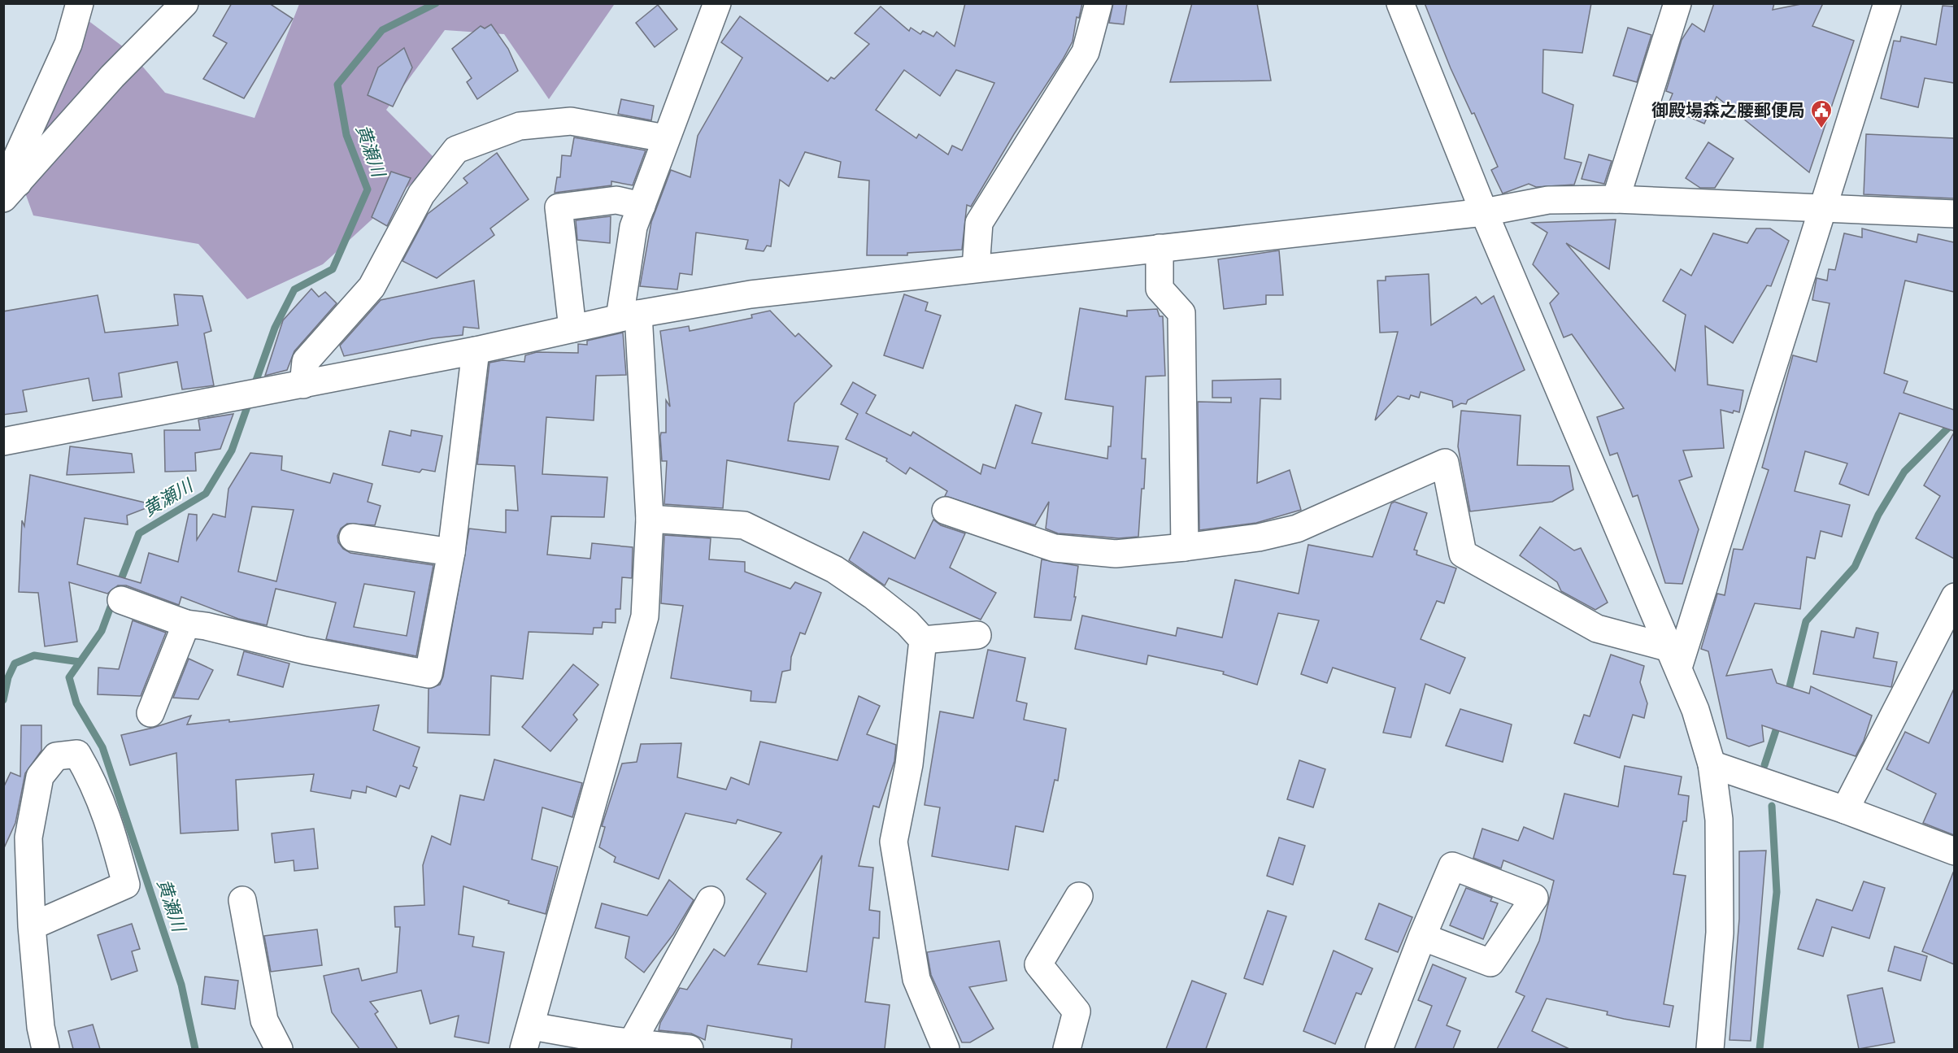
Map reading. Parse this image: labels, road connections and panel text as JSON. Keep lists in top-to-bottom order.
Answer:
{
  "water": ["黄瀬川"],
  "places": {
    "public building": ["御殿場森之腰郵便局"]
  }
}
